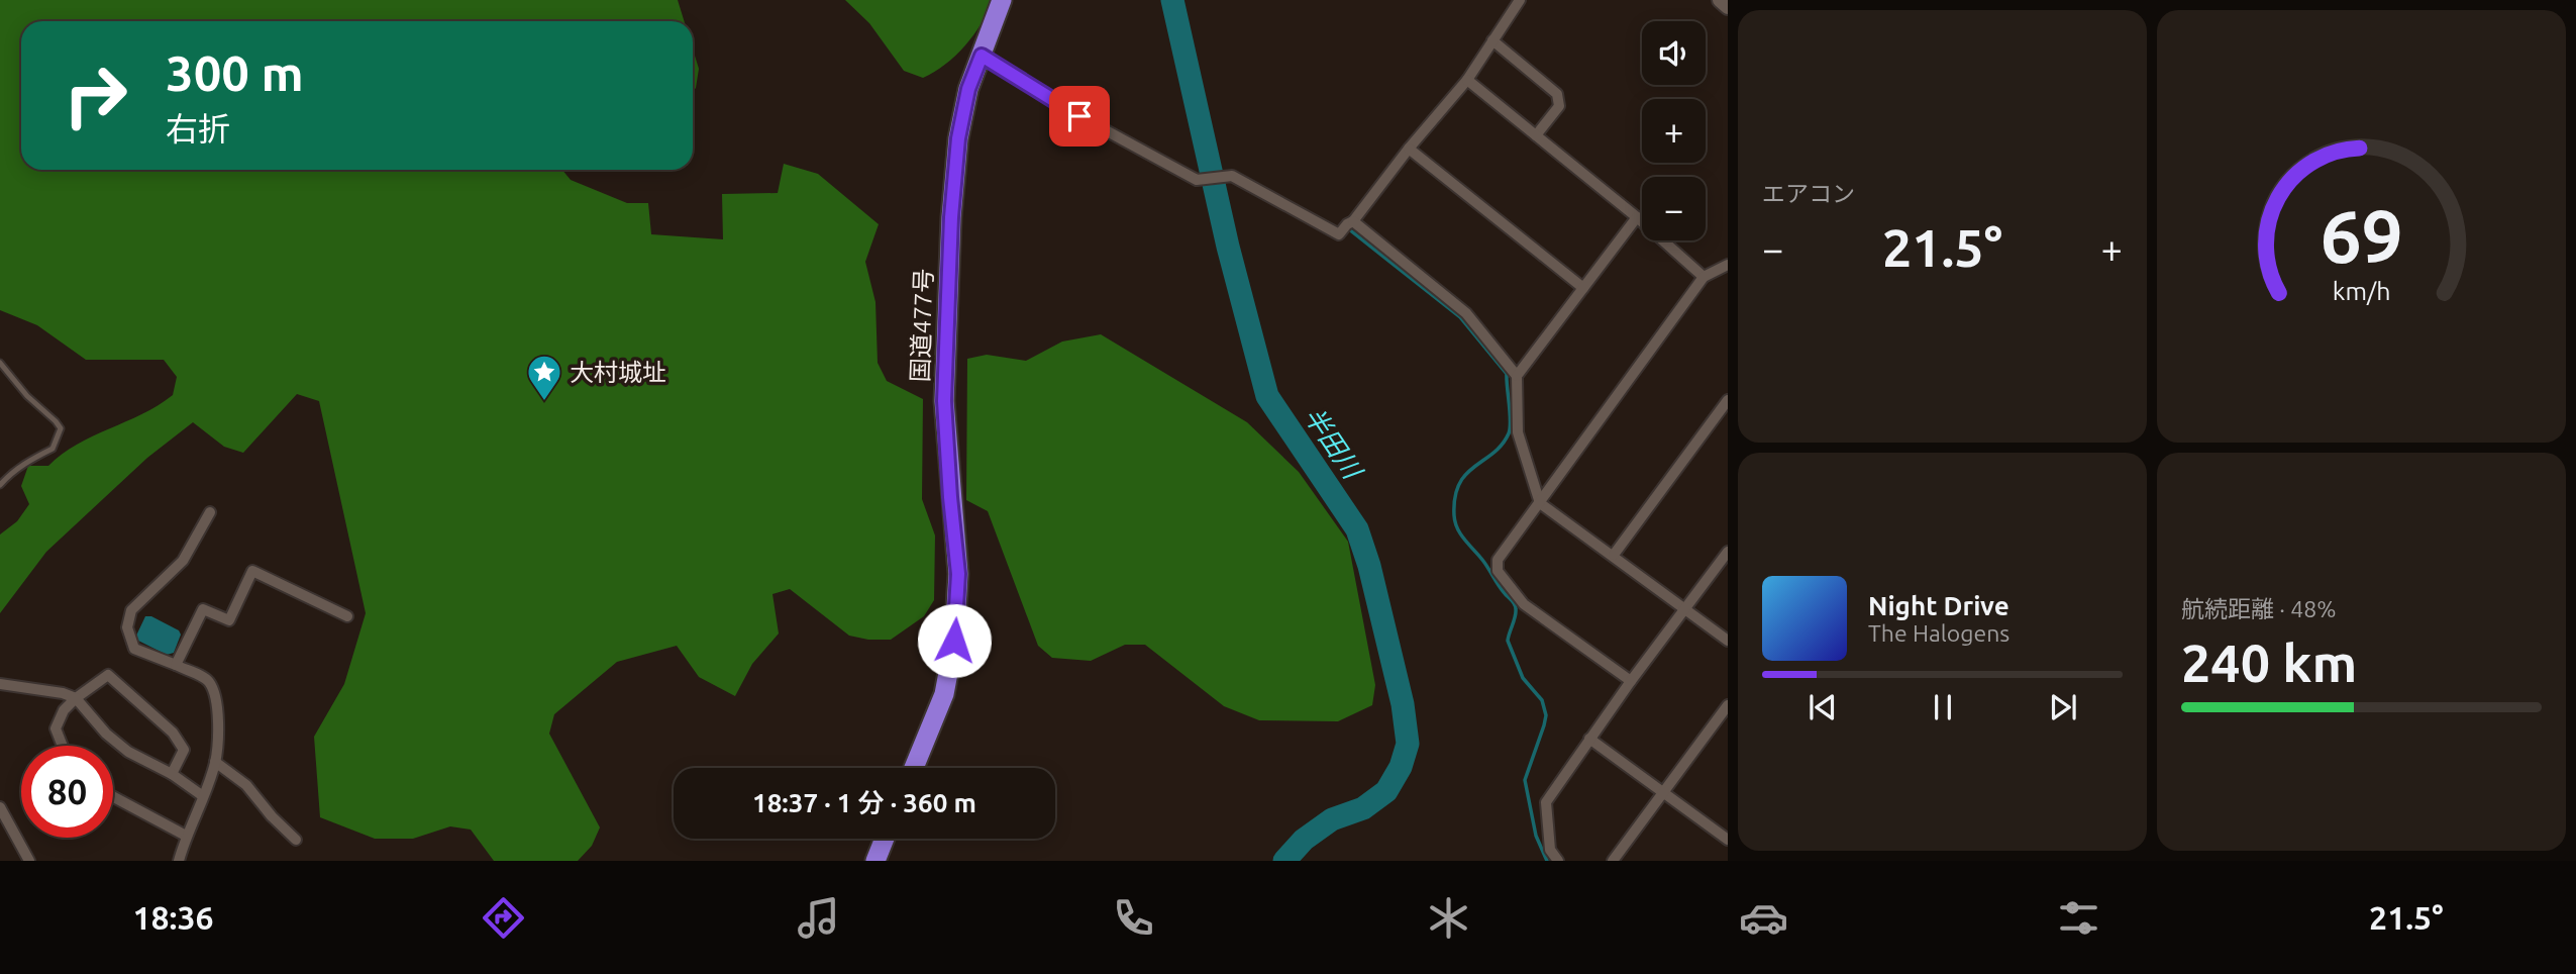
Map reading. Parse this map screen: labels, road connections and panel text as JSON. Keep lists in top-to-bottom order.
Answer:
{
  "streets": {
    "highway": ["国道477号"]
  },
  "water": ["半田川"],
  "places": {
    "place": ["大村城址"]
  },
  "page": {
    "tile": [
      "エアコン",
      ["航続距離 · 48%", "240 km"]
    ],
    "map_buttons": ["+", "−"],
    "turn": ["300 m", "右折"],
    "heat": ["−", "21.5°", "+"],
    "song": ["Night Drive", "The Halogens"],
    "limit": "80",
    "trip": "18:37 · 1 分 · 360 m",
    "tabs": ["18:36", "21.5°"],
    "gauge": ["69", "km/h"]
  }
}
